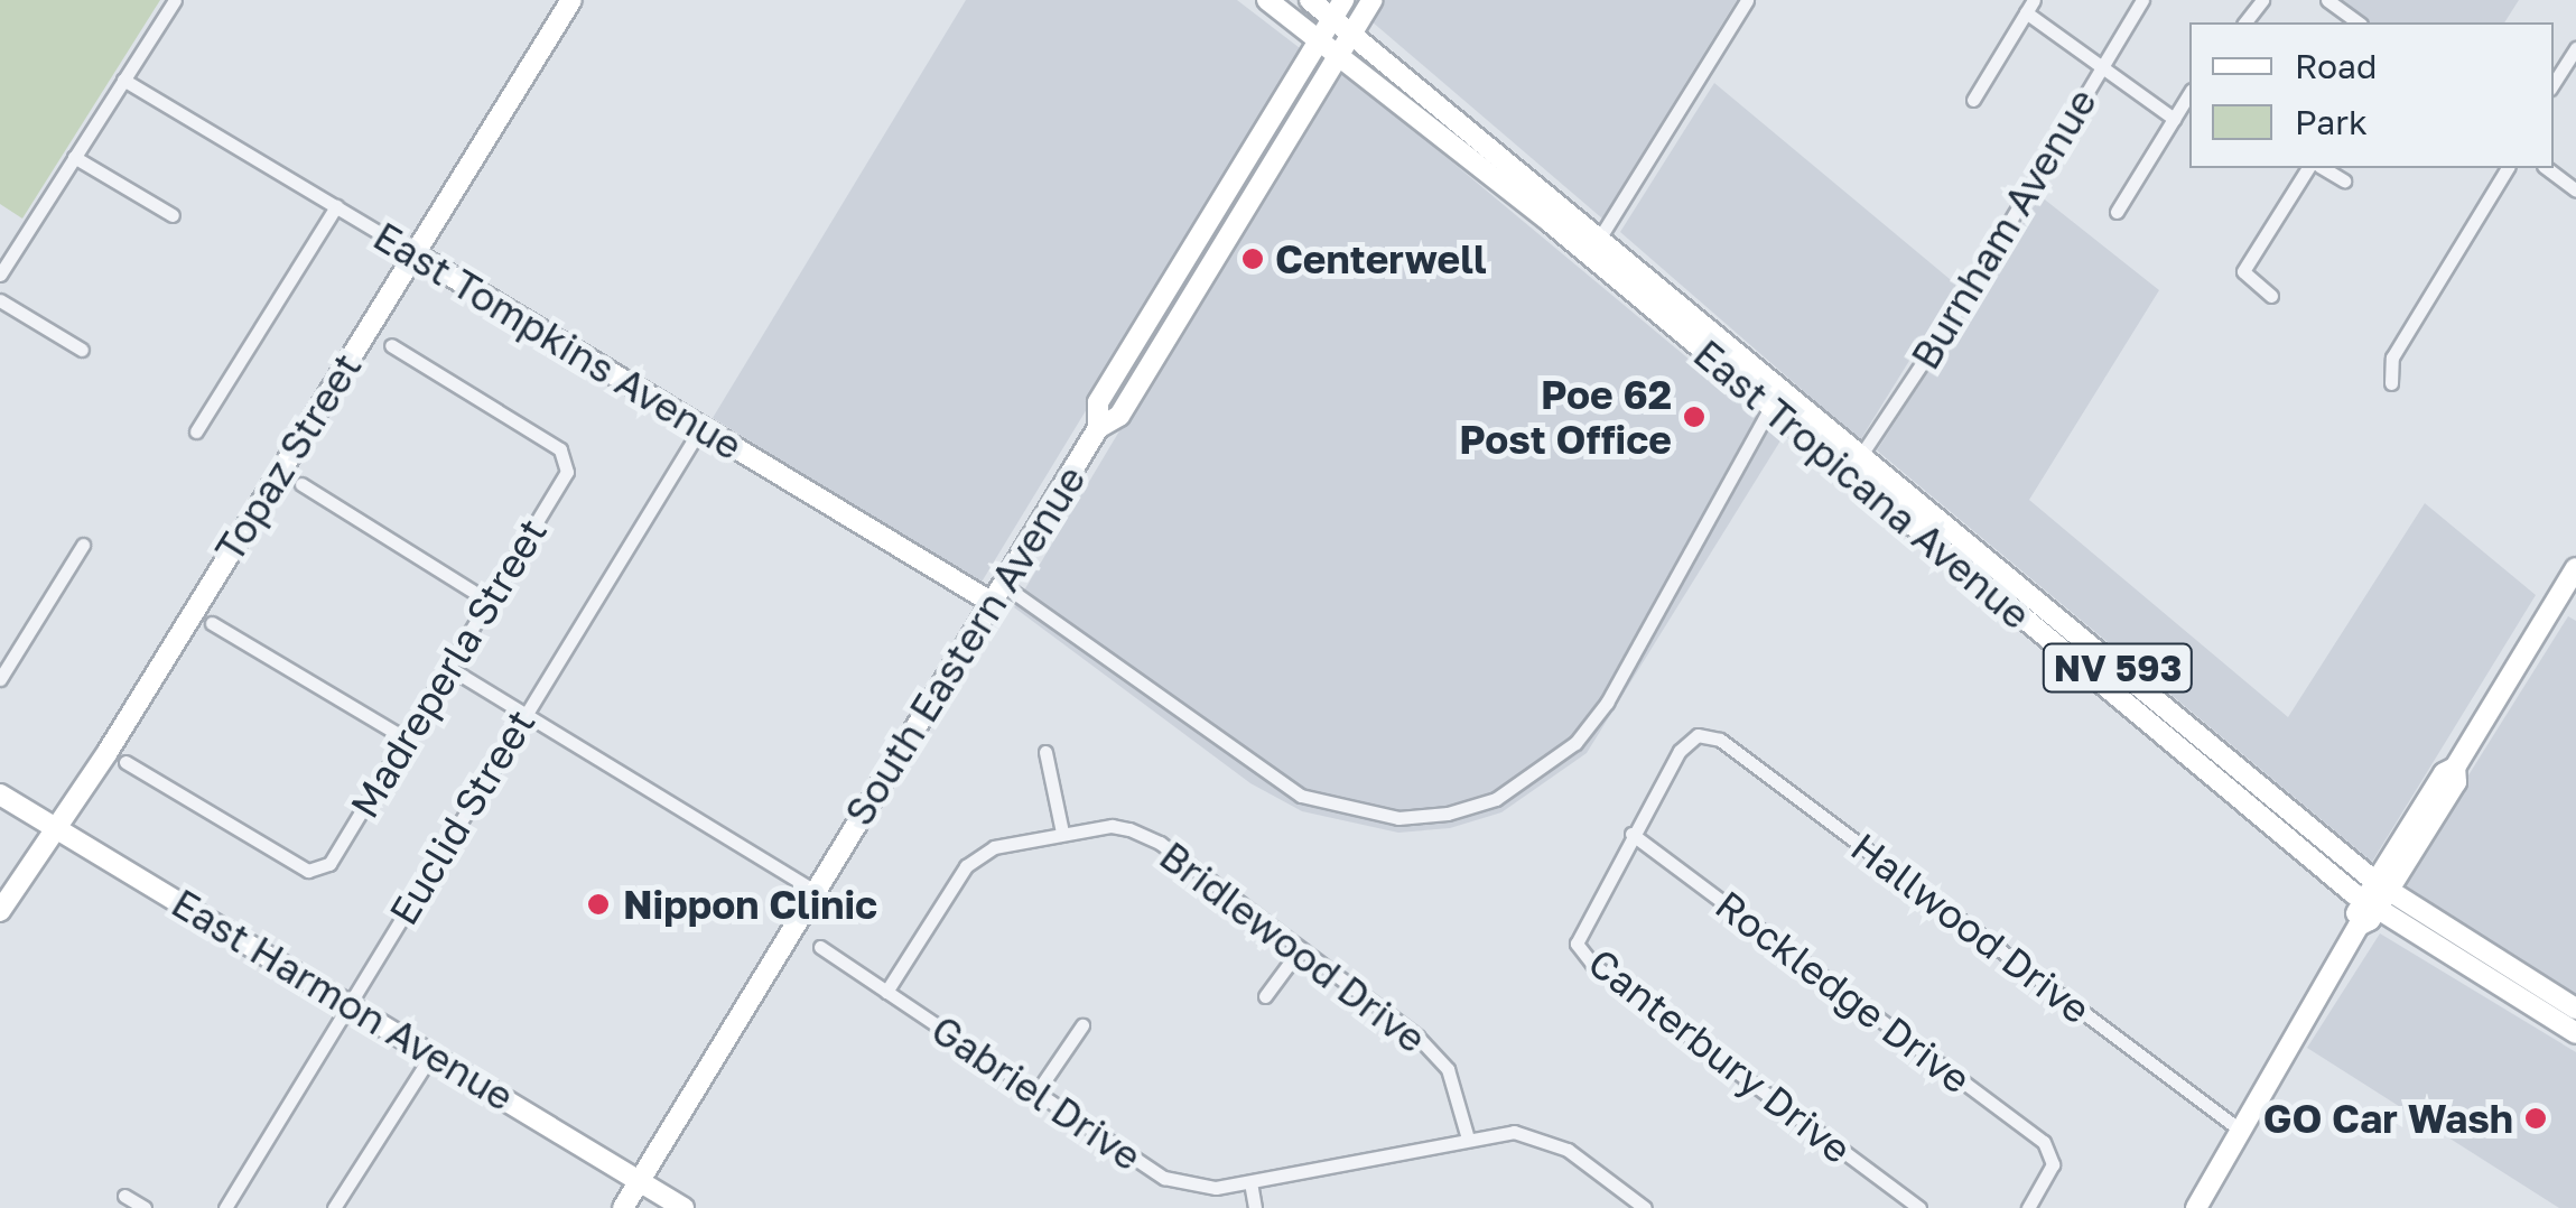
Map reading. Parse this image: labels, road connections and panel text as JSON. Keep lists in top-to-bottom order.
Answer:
{
  "streets": {
    "main road": [
      "East Tompkins Avenue",
      "Topaz Street",
      "East Tropicana Avenue",
      "South Eastern Avenue",
      "NV 593",
      "East Harmon Avenue"
    ],
    "street": [
      "Burnham Avenue",
      "Madreperla Street",
      "Euclid Street",
      "Hallwood Drive",
      "Bridlewood Drive",
      "Rockledge Drive",
      "Canterbury Drive",
      "Gabriel Drive"
    ]
  },
  "crossings": [
    ["Burnham Avenue", "East Tropicana Avenue"],
    ["East Tompkins Avenue", "Topaz Street"],
    ["East Tompkins Avenue", "South Eastern Avenue"],
    ["East Tompkins Avenue", "Euclid Street"],
    ["Topaz Street", "East Harmon Avenue"],
    ["East Tropicana Avenue", "South Eastern Avenue"],
    ["South Eastern Avenue", "East Harmon Avenue"],
    ["Euclid Street", "East Harmon Avenue"],
    ["Hallwood Drive", "Rockledge Drive"],
    ["Hallwood Drive", "Canterbury Drive"],
    ["Bridlewood Drive", "Gabriel Drive"],
    ["Rockledge Drive", "Canterbury Drive"]
  ],
  "places": [
    "Centerwell",
    "Poe 62 Post Office",
    "Nippon Clinic",
    "GO Car Wash"
  ],
  "legend": ["Road", "Park"]
}
